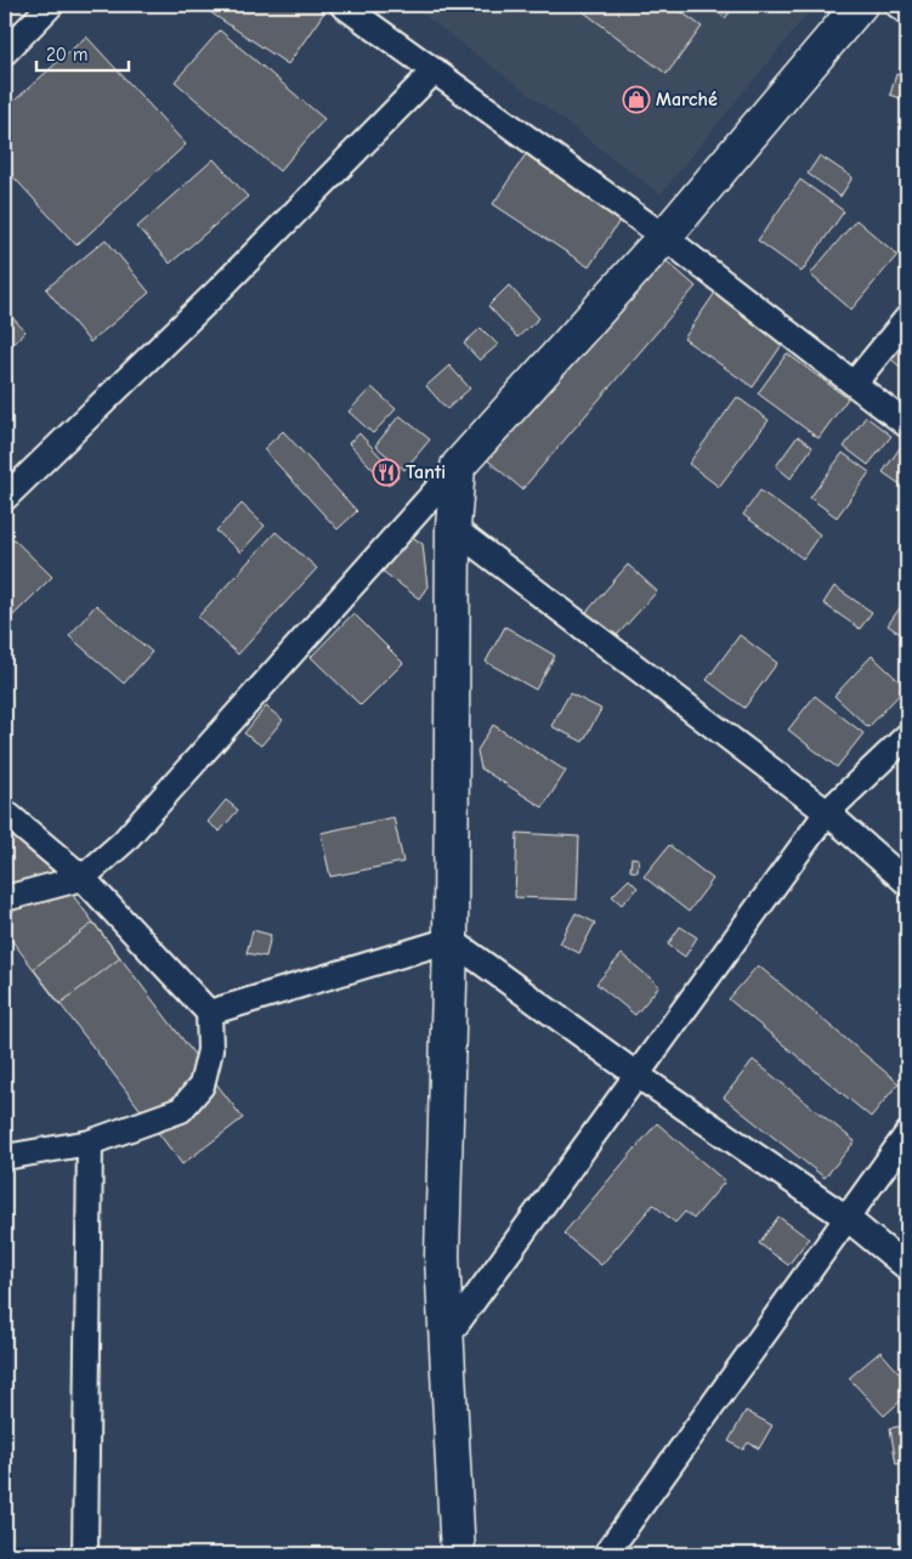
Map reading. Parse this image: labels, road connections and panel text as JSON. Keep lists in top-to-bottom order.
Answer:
{
  "places": {
    "shop": ["Marché"],
    "restaurant": ["Tanti"]
  },
  "scale_bar": "20 m"
}
